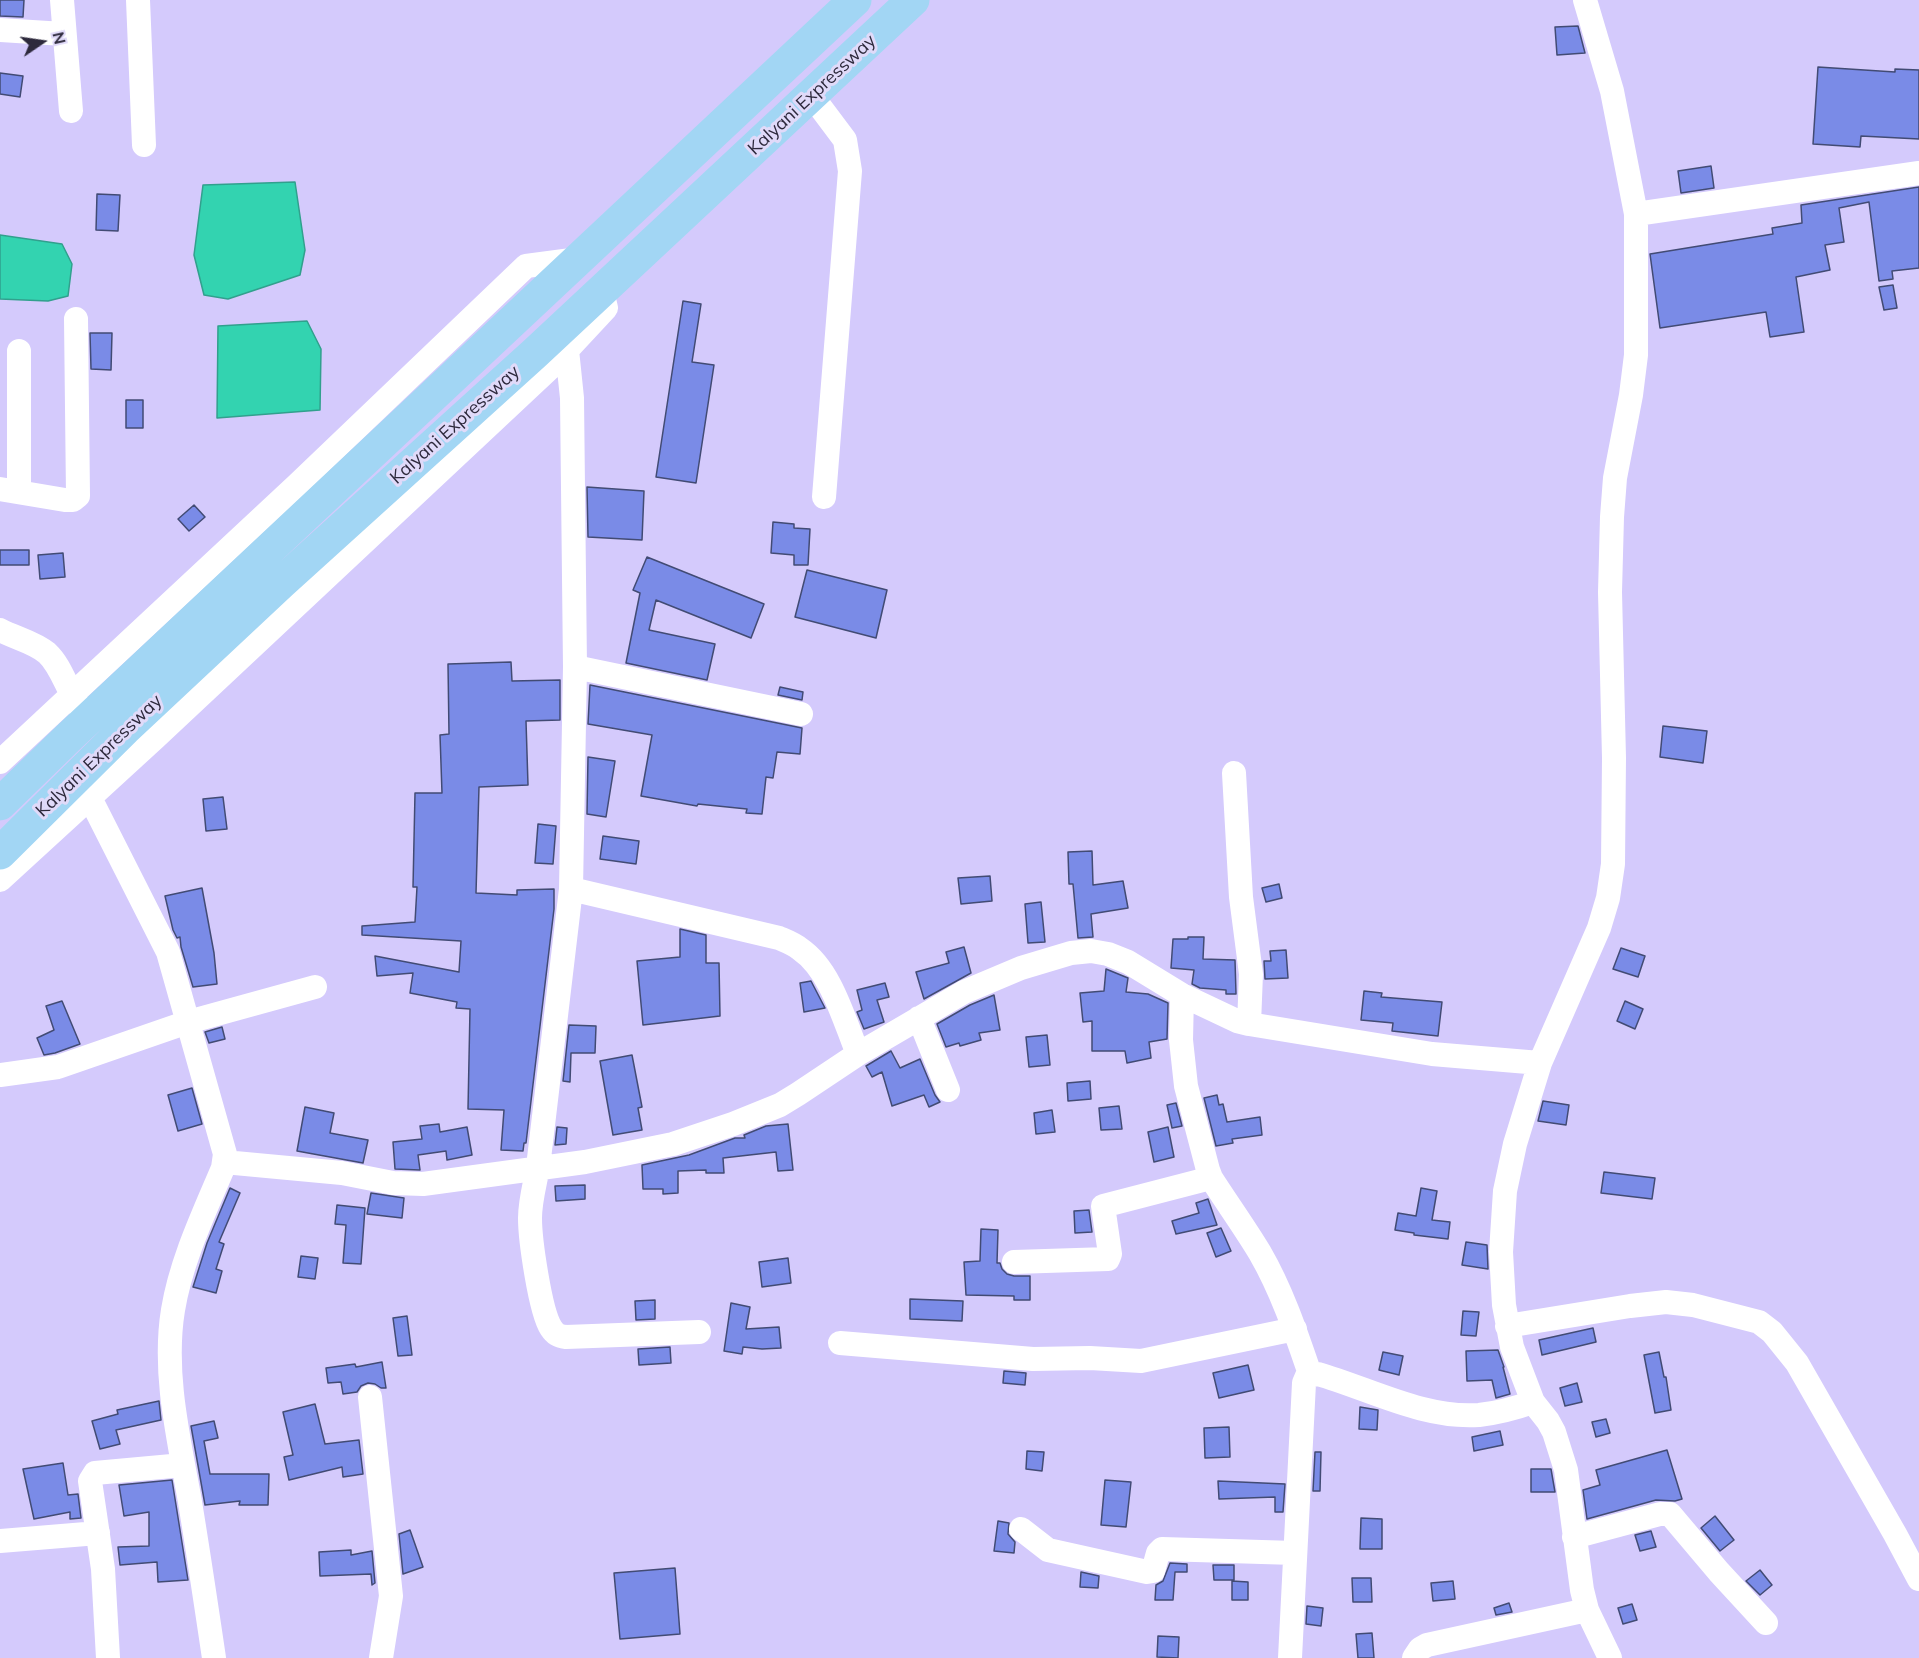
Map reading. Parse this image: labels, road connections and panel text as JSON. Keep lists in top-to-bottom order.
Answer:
{
  "streets": {
    "highway": ["Kalyani Expressway"]
  },
  "north": "right"
}
